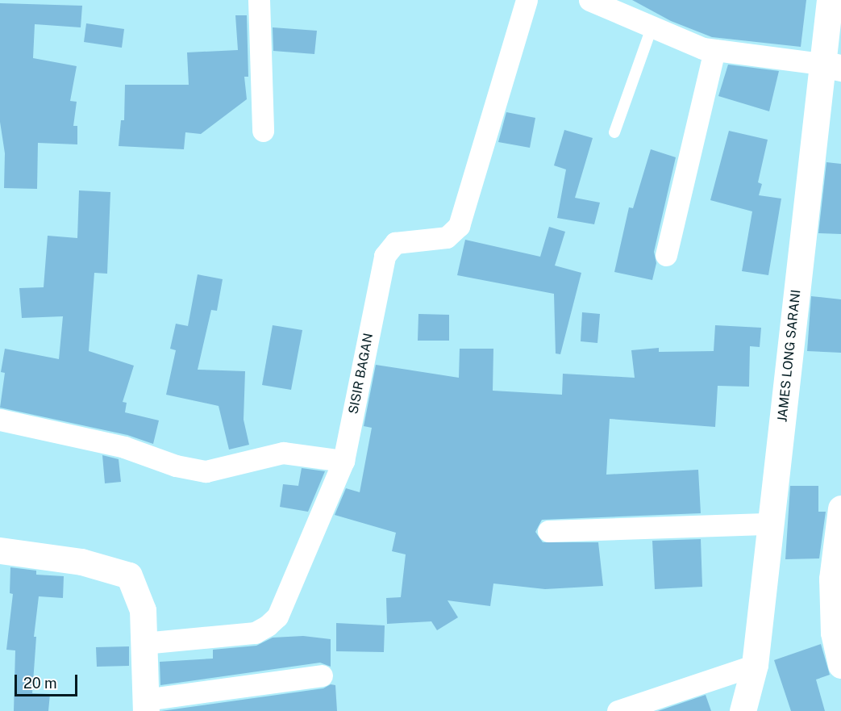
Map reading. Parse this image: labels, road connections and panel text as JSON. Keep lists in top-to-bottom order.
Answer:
{
  "streets": {
    "main road": ["JAMES LONG SARANI"],
    "street": ["SISIR BAGAN"]
  },
  "scale_bar": "20 m"
}
